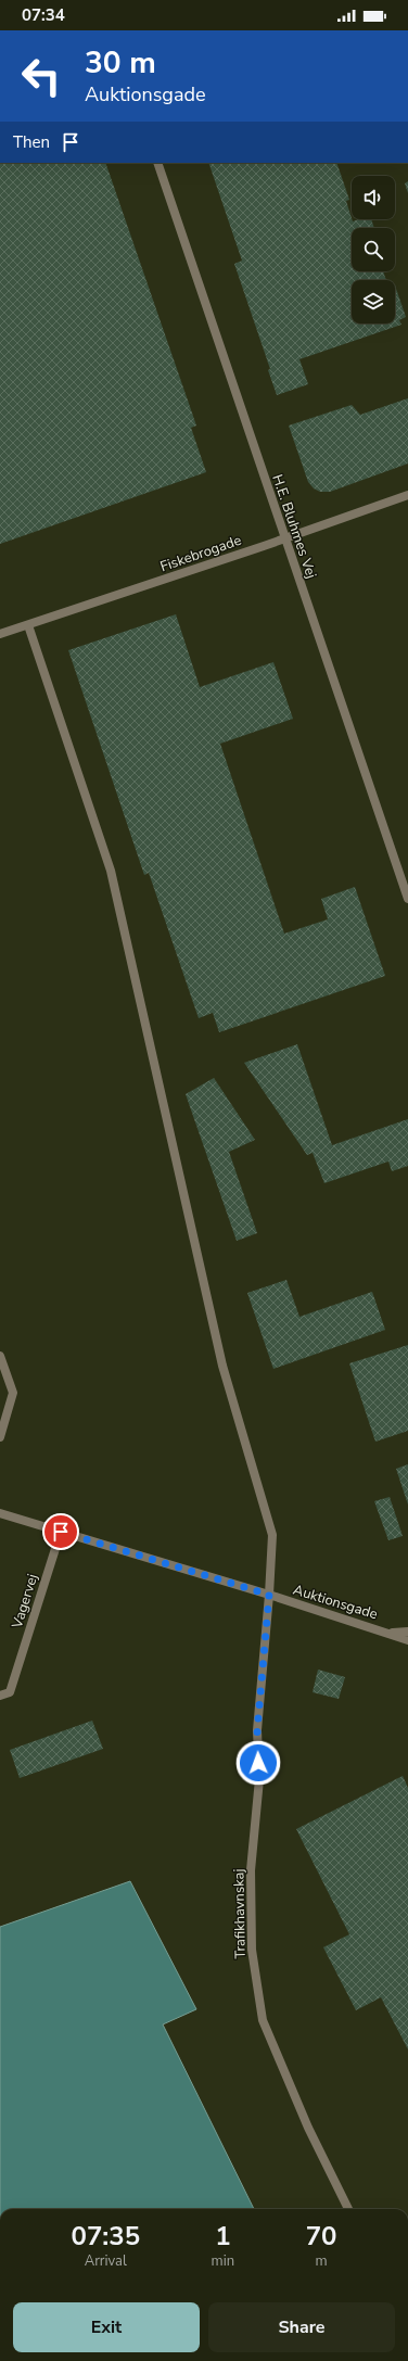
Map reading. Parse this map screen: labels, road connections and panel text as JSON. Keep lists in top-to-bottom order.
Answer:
{
  "streets": {
    "street": [
      "H.E. Bluhmes Vej",
      "Fiskebrogade",
      "Vagervej",
      "Auktionsgade",
      "Trafikhavnskaj"
    ]
  },
  "crossings": [
    ["H.E. Bluhmes Vej", "Fiskebrogade"],
    ["Fiskebrogade", "Trafikhavnskaj"],
    ["Vagervej", "Auktionsgade"],
    ["Auktionsgade", "Trafikhavnskaj"]
  ],
  "page": {
    "status": "07:34",
    "turn": ["30 m", "Auktionsgade"],
    "then": "Then",
    "eta": [
      "07:35",
      "Arrival",
      "1",
      "min",
      "70",
      "m"
    ],
    "buttons": ["Exit", "Share"]
  }
}
